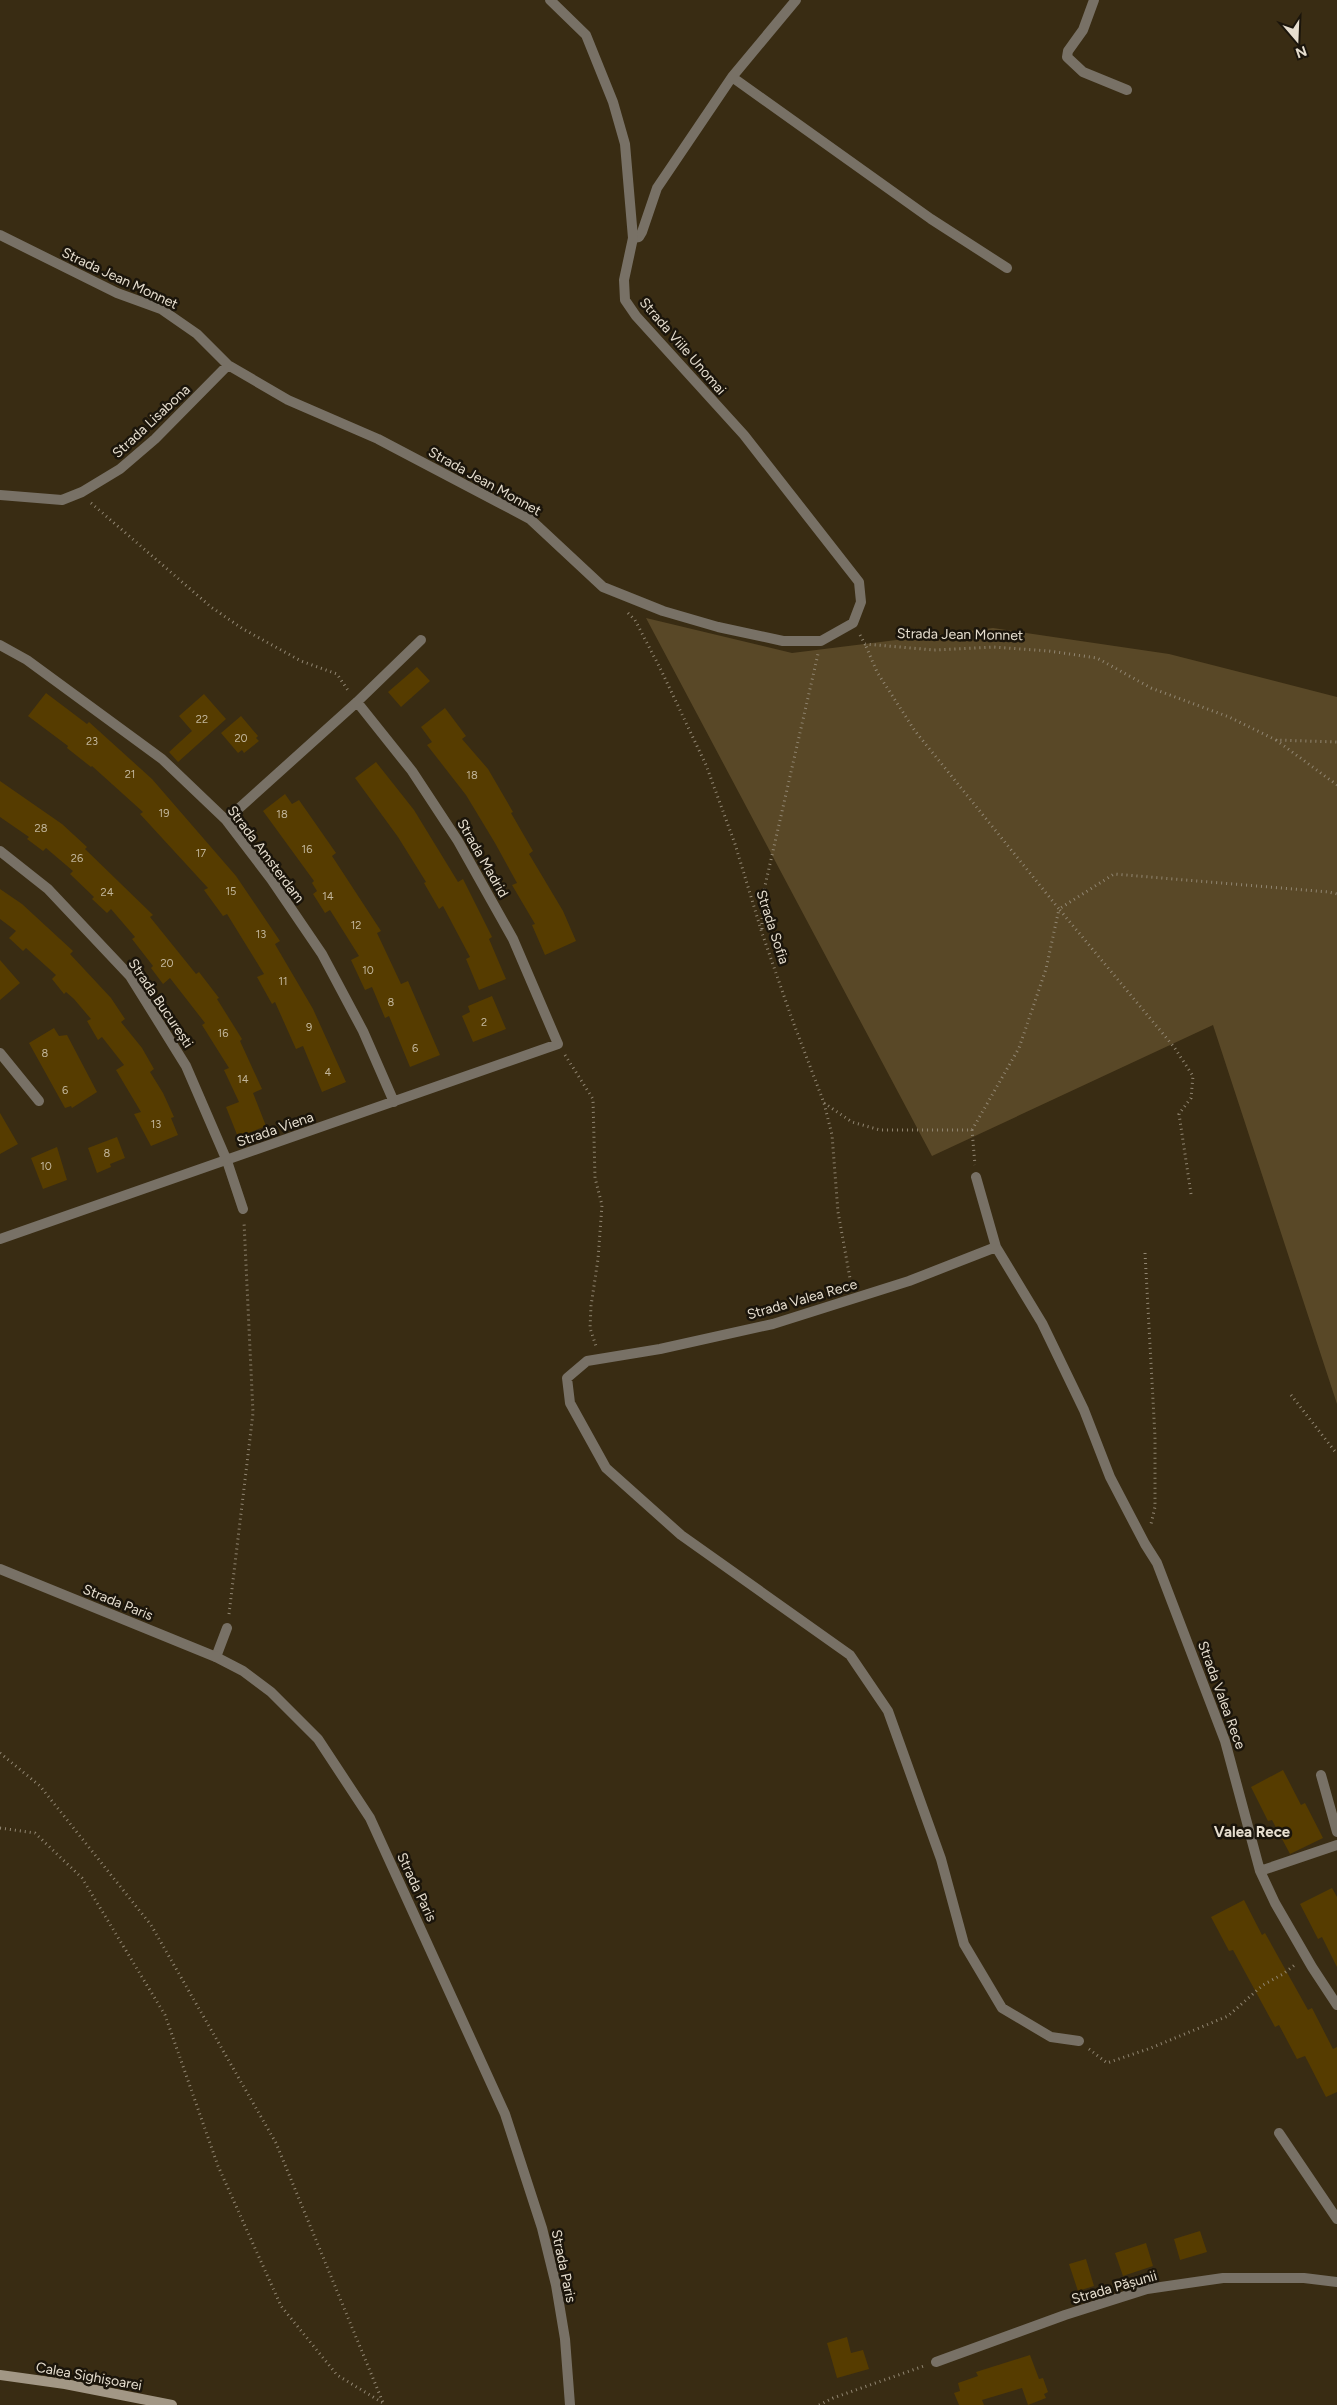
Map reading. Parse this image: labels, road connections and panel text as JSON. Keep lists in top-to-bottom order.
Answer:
{
  "streets": {
    "main road": ["Calea Sighișoarei"],
    "street": [
      "Strada Jean Monnet",
      "Strada Viile Unomai",
      "Strada Lisabona",
      "Strada Amsterdam",
      "Strada Madrid",
      "Strada București",
      "Strada Viena",
      "Strada Valea Rece",
      "Strada Paris",
      "Strada Pășunii"
    ],
    "path": ["Strada Sofia"]
  },
  "crossings": [
    ["Strada Jean Monnet", "Strada Lisabona"],
    ["Strada Amsterdam", "Strada Viena"],
    ["Strada Madrid", "Strada Viena"],
    ["Strada Sofia", "Strada Valea Rece"],
    ["Strada București", "Strada Viena"]
  ],
  "districts": ["Valea Rece"],
  "house_numbers": [
    "22",
    "20",
    "23",
    "21",
    "18",
    "19",
    "18",
    "28",
    "16",
    "17",
    "26",
    "15",
    "24",
    "14",
    "12",
    "13",
    "20",
    "10",
    "11",
    "8",
    "2",
    "9",
    "16",
    "6",
    "8",
    "4",
    "14",
    "6",
    "13",
    "8",
    "10"
  ],
  "north": "bottom"
}
